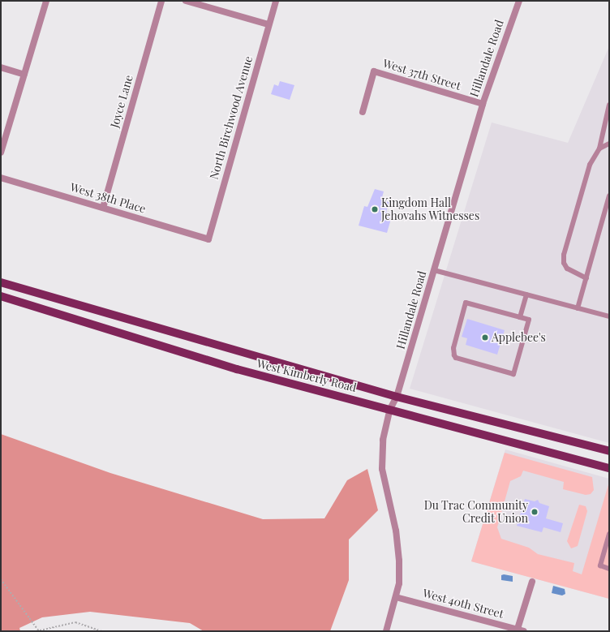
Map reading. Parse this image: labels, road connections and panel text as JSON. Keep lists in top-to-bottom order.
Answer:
{
  "streets": {
    "main road": ["West Kimberly Road"],
    "street": [
      "Hillandale Road",
      "West 37th Street",
      "Joyce Lane",
      "North Birchwood Avenue",
      "West 38th Place",
      "West 40th Street"
    ]
  },
  "crossings": [
    ["Hillandale Road", "West 37th Street"],
    ["Hillandale Road", "West Kimberly Road"],
    ["Hillandale Road", "West 40th Street"],
    ["Joyce Lane", "West 38th Place"],
    ["North Birchwood Avenue", "West 38th Place"]
  ],
  "places": ["Kingdom Hall Jehovahs Witnesses", "Applebee's", "Du Trac Community Credit Union"]
}
